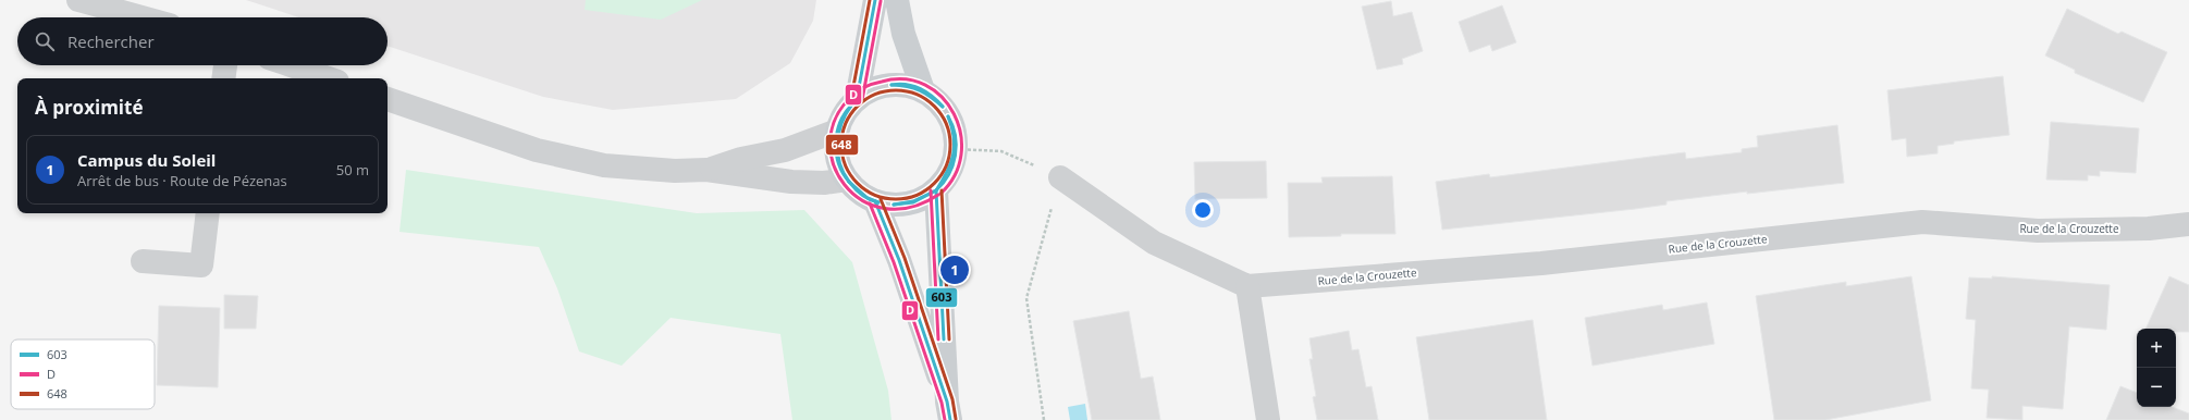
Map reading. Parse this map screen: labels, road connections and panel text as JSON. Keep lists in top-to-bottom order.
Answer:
{
  "streets": {
    "street": ["Rue de la Crouzette"]
  },
  "lines": ["transit line 603", "transit line 648", "transit line D"],
  "legend": ["603", "D", "648"],
  "page": {
    "search": "Rechercher",
    "heading": "À proximité",
    "list": [
      {
        "mark": "1",
        "name": "Campus du Soleil",
        "note": "Arrêt de bus · Route de Pézenas",
        "value": "50 m"
      }
    ],
    "pins": "1",
    "map_buttons": ["+", "−"]
  }
}
